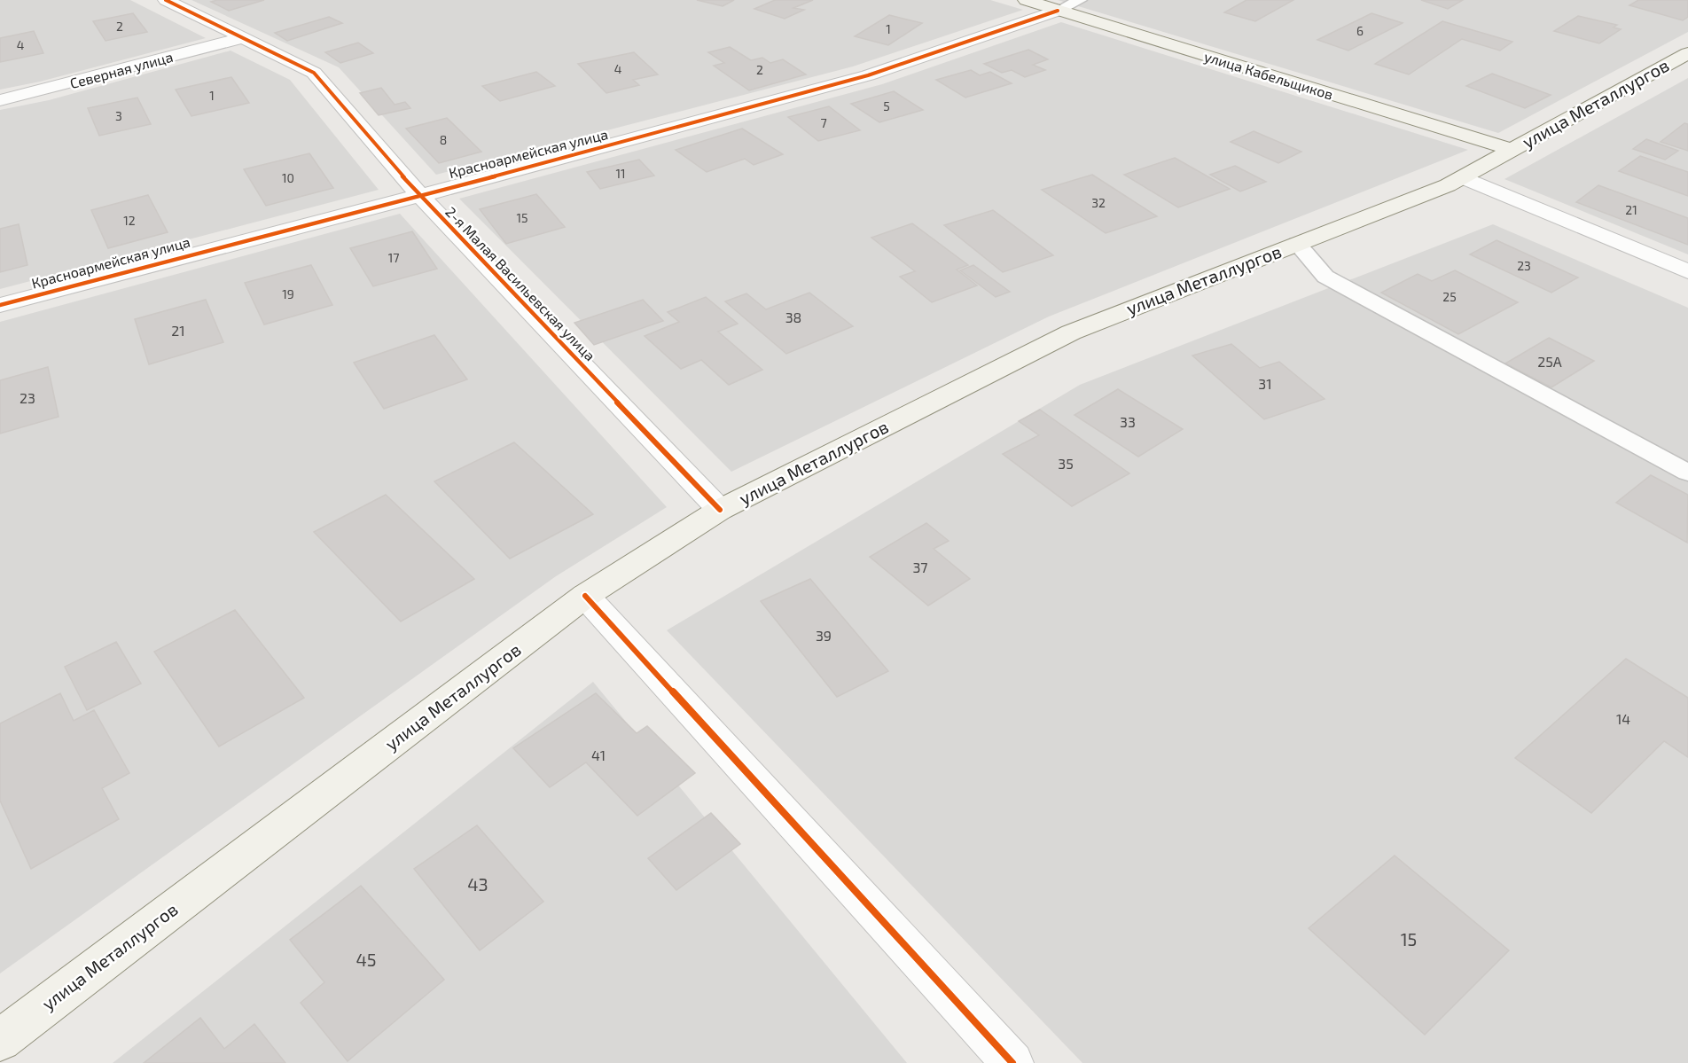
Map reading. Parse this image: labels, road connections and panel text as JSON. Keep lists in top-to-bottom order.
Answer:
{
  "streets": {
    "main road": ["улица Кабельщиков", "улица Металлургов"],
    "street": ["Северная улица", "Красноармейская улица", "2-я Малая Васильевская улица"]
  },
  "crossings": [
    ["Северная улица", "2-я Малая Васильевская улица"],
    ["улица Кабельщиков", "улица Металлургов"],
    ["улица Кабельщиков", "Красноармейская улица"],
    ["улица Металлургов", "2-я Малая Васильевская улица"],
    ["Красноармейская улица", "2-я Малая Васильевская улица"]
  ],
  "house_numbers": [
    "2",
    "1",
    "6",
    "4",
    "4",
    "2",
    "1",
    "5",
    "3",
    "7",
    "8",
    "11",
    "10",
    "32",
    "21",
    "15",
    "12",
    "17",
    "23",
    "19",
    "25",
    "38",
    "21",
    "25А",
    "31",
    "23",
    "33",
    "35",
    "37",
    "39",
    "14",
    "41",
    "43",
    "15",
    "45"
  ]
}
